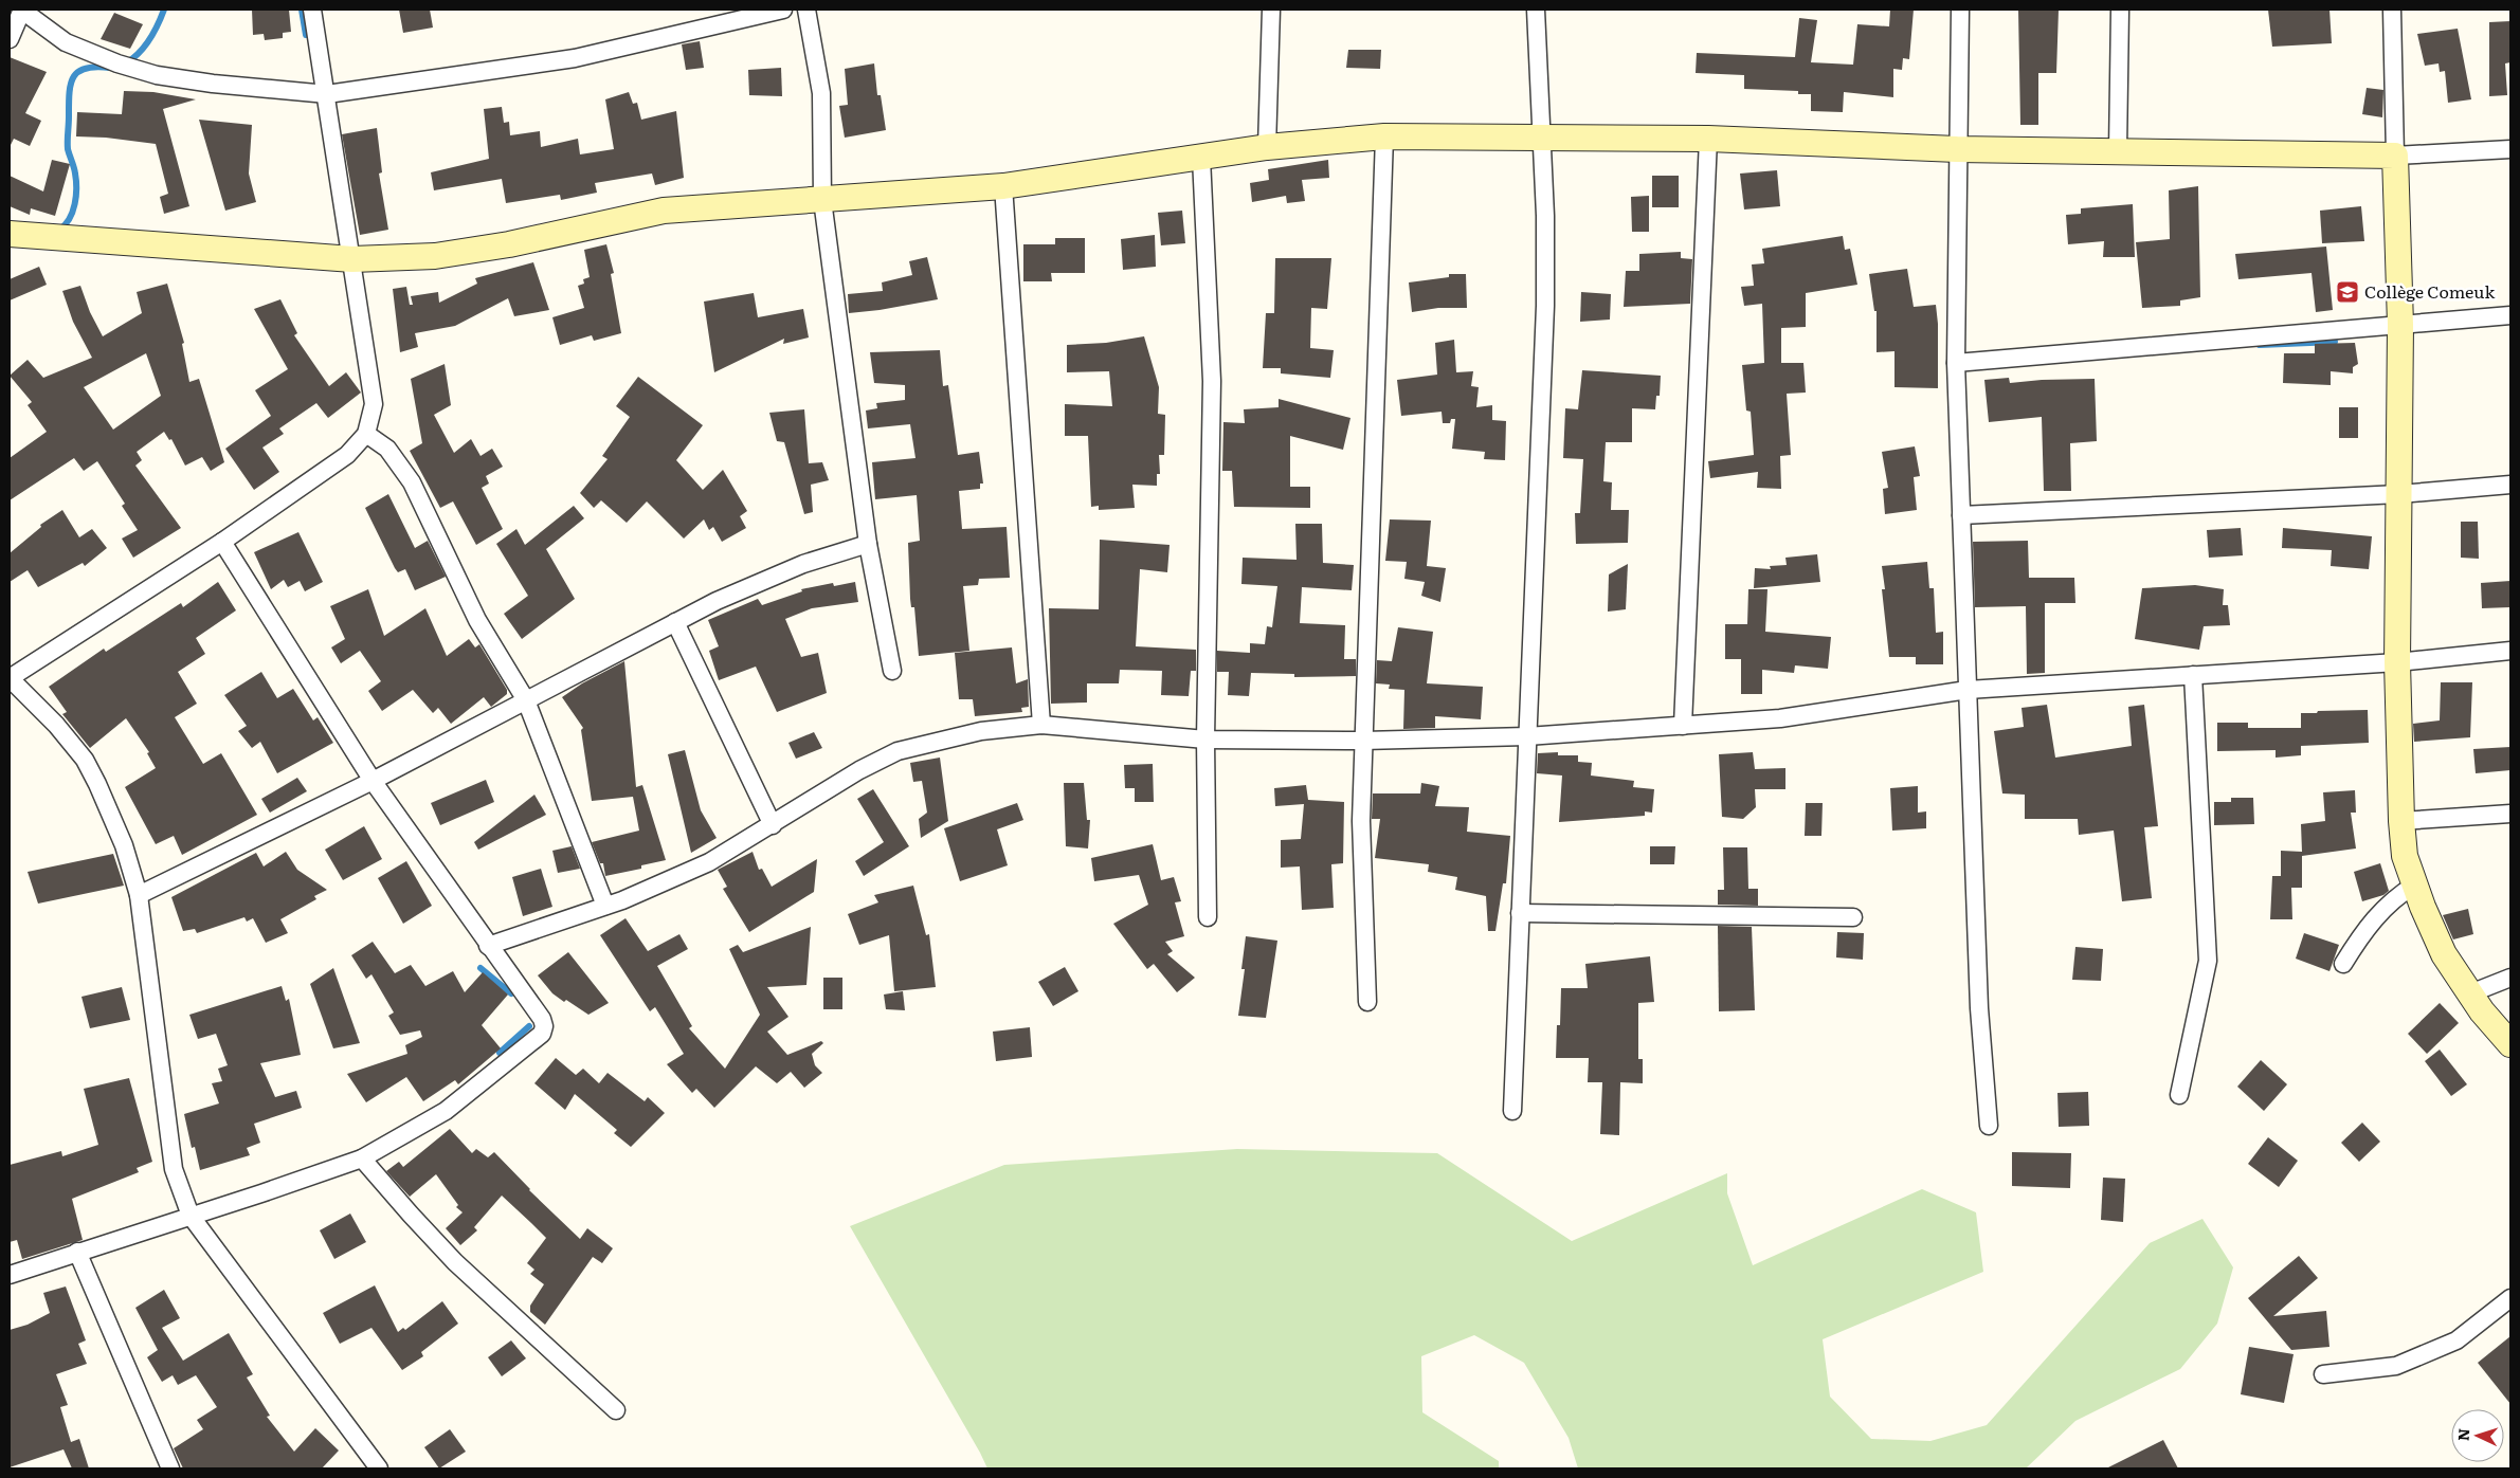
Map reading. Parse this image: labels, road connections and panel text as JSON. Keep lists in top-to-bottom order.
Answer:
{
  "places": {
    "school or university": ["Collège Comeuk"]
  },
  "north": "left"
}
